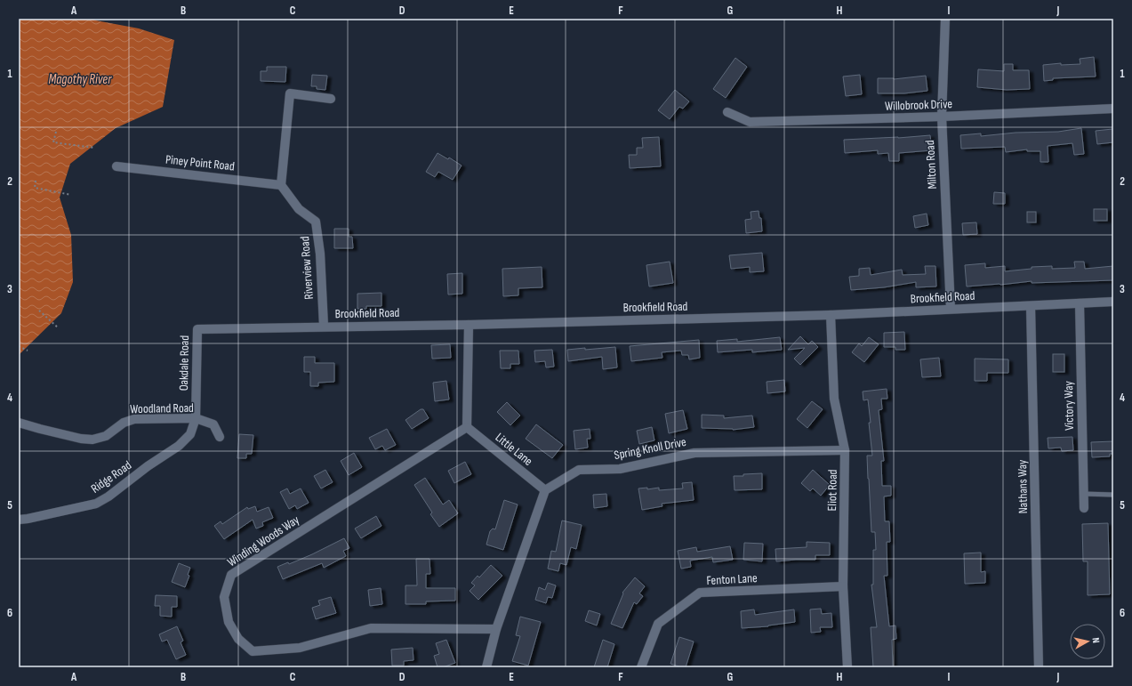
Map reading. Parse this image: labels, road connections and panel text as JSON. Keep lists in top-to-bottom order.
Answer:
{
  "streets": {
    "street": [
      "Willobrook Drive",
      "Piney Point Road",
      "Milton Road",
      "Riverview Road",
      "Brookfield Road",
      "Oakdale Road",
      "Victory Way",
      "Woodland Road",
      "Spring Knoll Drive",
      "Little Lane",
      "Ridge Road",
      "Nathans Way",
      "Eliot Road",
      "Winding Woods Way",
      "Fenton Lane"
    ]
  },
  "crossings": [
    ["Willobrook Drive", "Milton Road"],
    ["Piney Point Road", "Riverview Road"],
    ["Milton Road", "Brookfield Road"],
    ["Riverview Road", "Brookfield Road"],
    ["Brookfield Road", "Oakdale Road"],
    ["Brookfield Road", "Victory Way"],
    ["Brookfield Road", "Nathans Way"],
    ["Brookfield Road", "Eliot Road"],
    ["Oakdale Road", "Woodland Road"],
    ["Oakdale Road", "Ridge Road"],
    ["Woodland Road", "Ridge Road"],
    ["Spring Knoll Drive", "Little Lane"],
    ["Spring Knoll Drive", "Eliot Road"],
    ["Little Lane", "Winding Woods Way"],
    ["Eliot Road", "Fenton Lane"]
  ],
  "water": ["Magothy River"],
  "north": "right",
  "grid": {
    "columns": [
      "A",
      "B",
      "C",
      "D",
      "E",
      "F",
      "G",
      "H",
      "I",
      "J"
    ],
    "rows": [
      "1",
      "2",
      "3",
      "4",
      "5",
      "6"
    ]
  }
}
